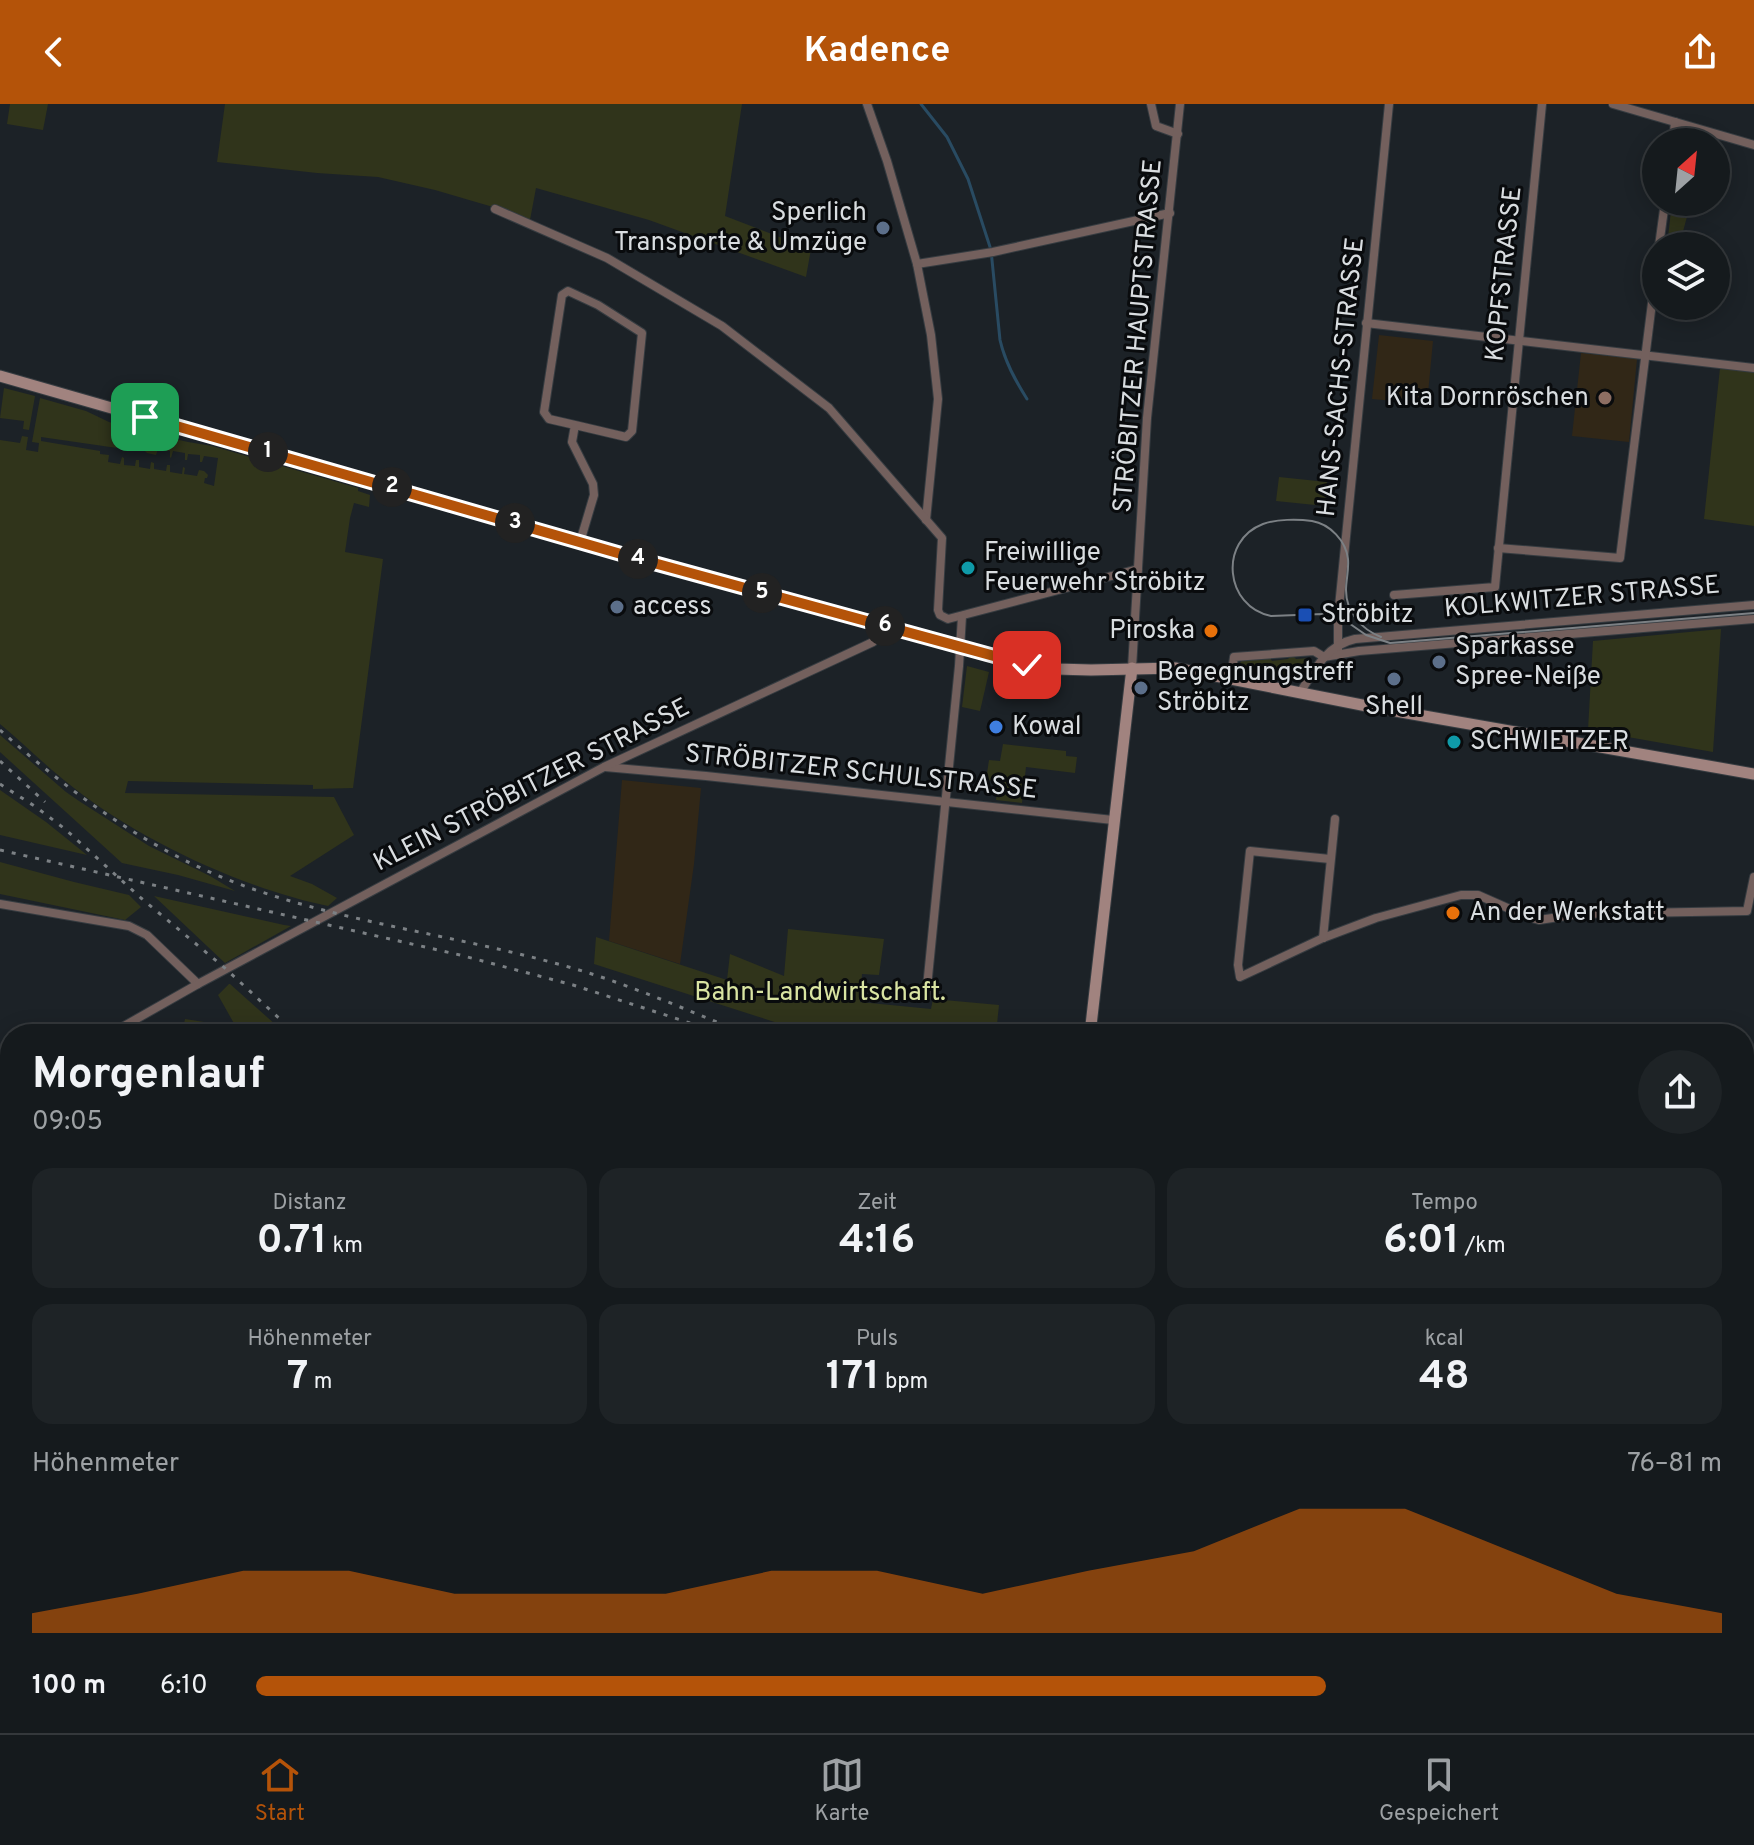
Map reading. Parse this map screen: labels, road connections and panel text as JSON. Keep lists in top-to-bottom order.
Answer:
{
  "streets": {
    "street": [
      "KOPFSTRASSE",
      "STRÖBITZER HAUPTSTRASSE",
      "HANS-SACHS-STRASSE",
      "KOLKWITZER STRASSE",
      "STRÖBITZER SCHULSTRASSE",
      "KLEIN STRÖBITZER STRASSE"
    ]
  },
  "crossings": [
    ["HANS-SACHS-STRASSE", "KOLKWITZER STRASSE"],
    ["STRÖBITZER SCHULSTRASSE", "KLEIN STRÖBITZER STRASSE"]
  ],
  "parks": ["Bahn-Landwirtschaft."],
  "places": {
    "other": [
      "Sperlich Transporte & Umzüge",
      "Kita Dornröschen",
      "Freiwillige Feuerwehr Ströbitz",
      "access",
      "Piroska",
      "Sparkasse Spree-Neiße",
      "Shell",
      "Begegnungstreff Ströbitz",
      "Kowal",
      "SCHWIETZER",
      "An der Werkstatt"
    ],
    "transit": ["Ströbitz"]
  },
  "north": "top right",
  "page": {
    "header": "Kadence",
    "pins": [
      "1",
      "2",
      "3",
      "4",
      "5",
      "6"
    ],
    "heading": ["Morgenlauf", "09:05"],
    "stats": [
      ["Distanz", "0.71 km"],
      ["Zeit", "4:16"],
      ["Tempo", "6:01 /km"],
      ["Höhenmeter", "7 m"],
      ["Puls", "171 bpm"],
      ["kcal", "48"]
    ],
    "chart": ["Höhenmeter", "76–81 m"],
    "list": [
      {
        "name": "100 m",
        "note": "6:10"
      }
    ],
    "tabs": ["Start", "Karte", "Gespeichert"]
  }
}
